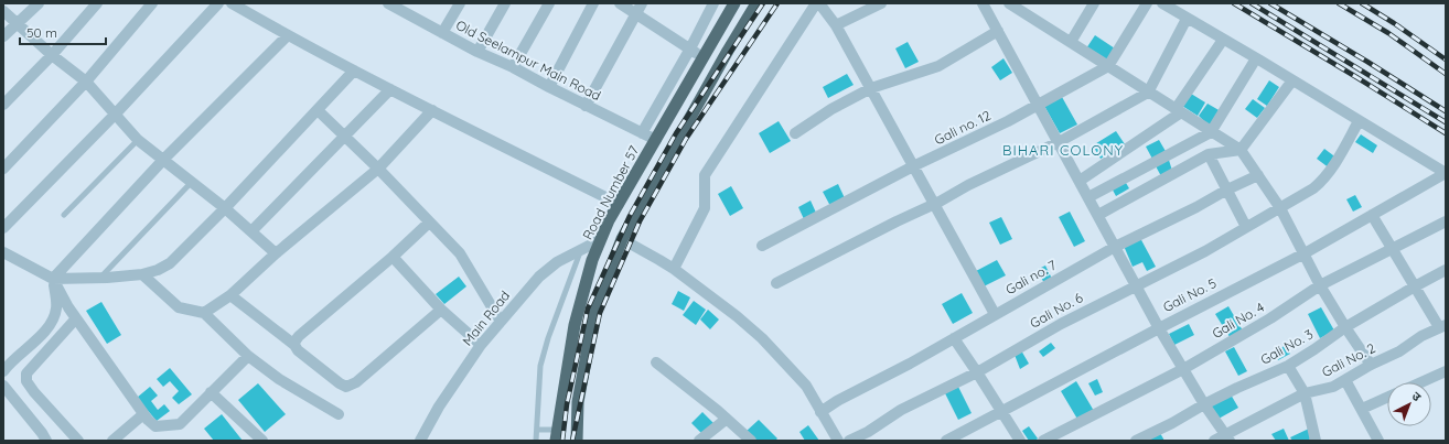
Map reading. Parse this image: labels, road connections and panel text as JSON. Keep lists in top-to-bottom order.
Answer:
{
  "streets": {
    "main road": ["Road Number 57"],
    "street": [
      "Old Seelampur Main Road",
      "Gali no. 12",
      "Gali no. 7",
      "Gali No. 5",
      "Gali No. 6",
      "Main Road",
      "Gali No. 4",
      "Gali No. 3",
      "Gali No. 2"
    ]
  },
  "crossings": [
    ["Old Seelampur Main Road", "Road Number 57"],
    ["Road Number 57", "Main Road"]
  ],
  "districts": ["BIHARI COLONY"],
  "scale_bar": "50 m",
  "north": "top right"
}
